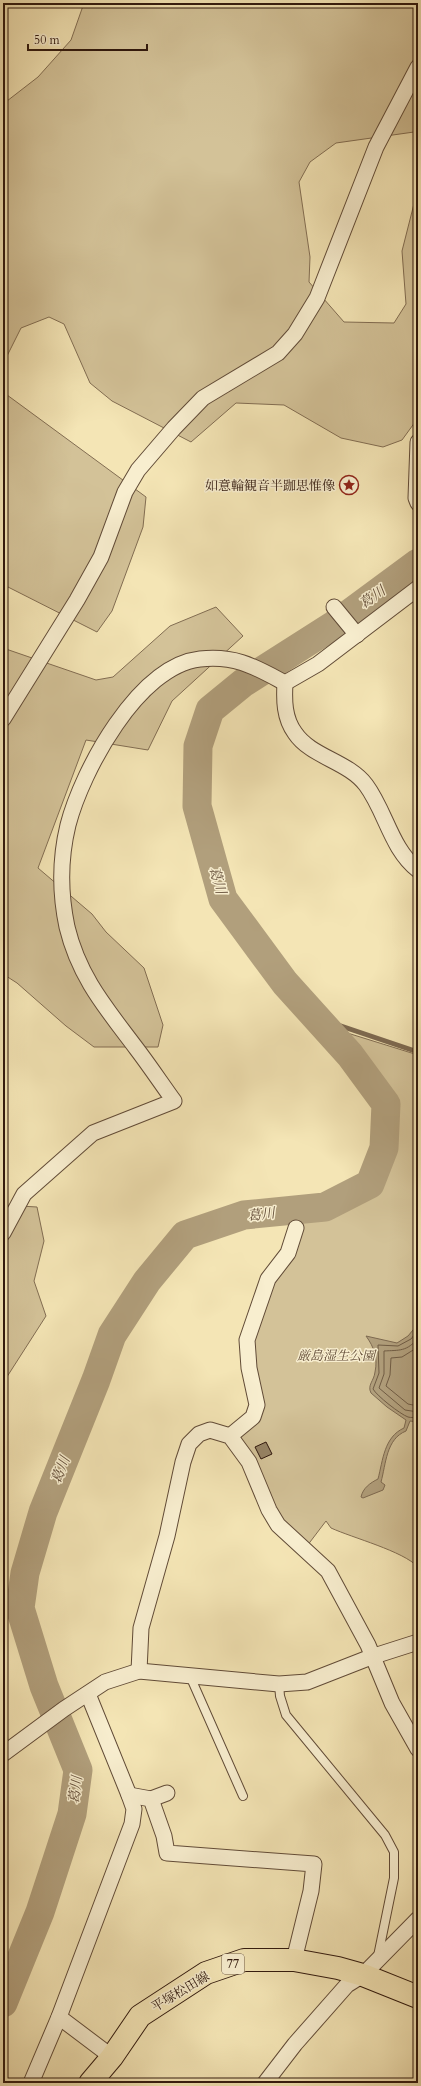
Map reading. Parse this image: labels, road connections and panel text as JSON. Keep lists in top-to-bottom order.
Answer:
{
  "streets": {
    "main road": ["77", "平塚松田線"]
  },
  "water": ["葛川"],
  "parks": ["厳島湿生公園"],
  "places": {
    "place": ["如意輪観音半跏思惟像"]
  },
  "scale_bar": "50 m"
}
